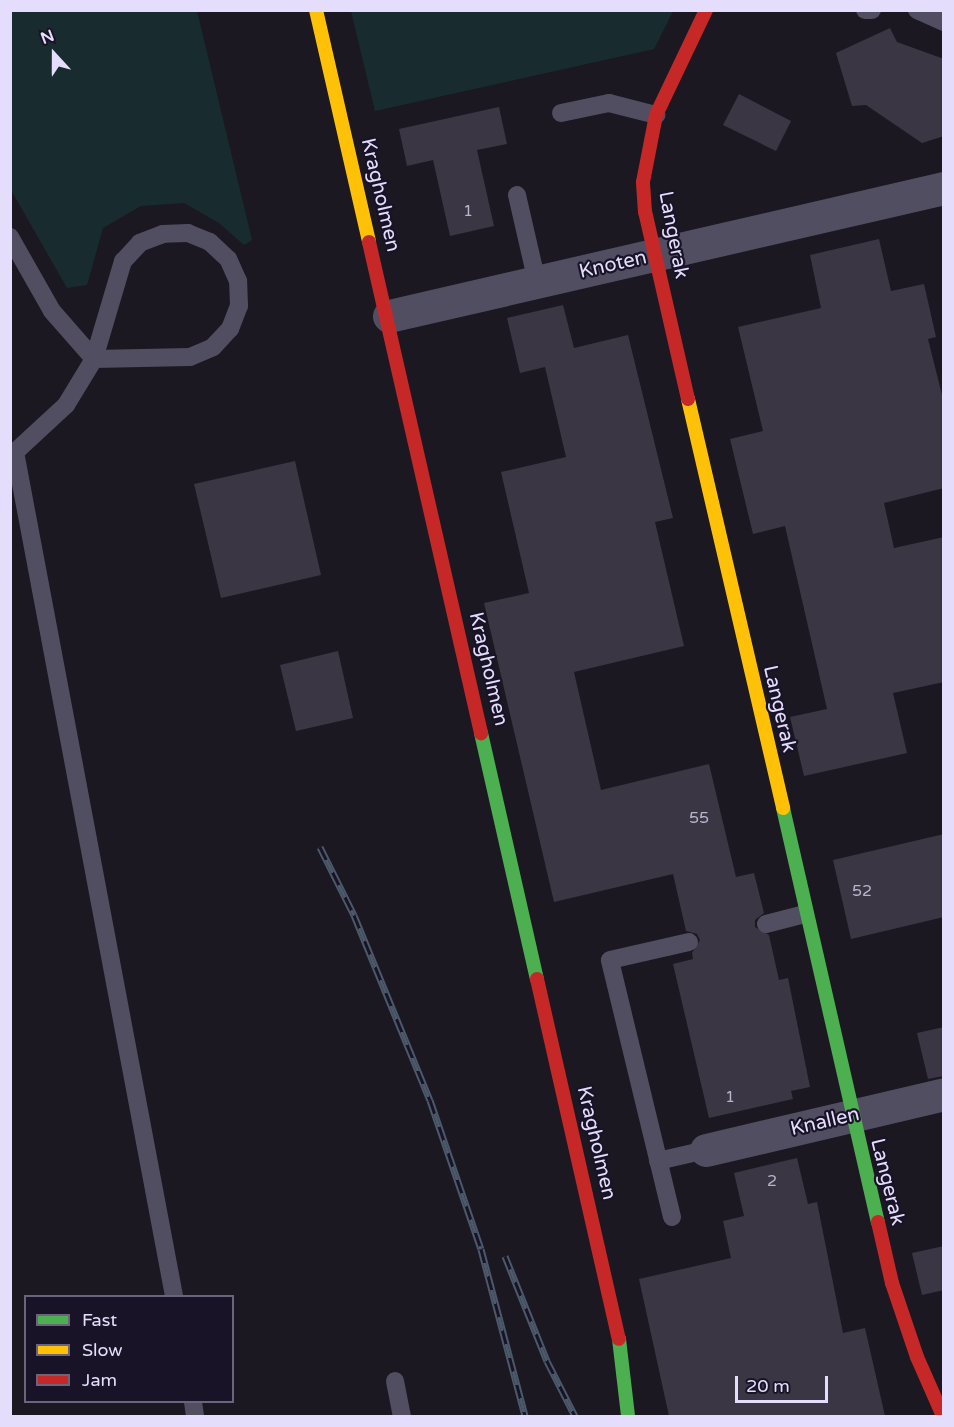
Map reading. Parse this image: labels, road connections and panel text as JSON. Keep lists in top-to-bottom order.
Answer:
{
  "streets": {
    "street": [
      "Kragholmen",
      "Langerak",
      "Knoten",
      "Knallen"
    ]
  },
  "crossings": [
    ["Kragholmen", "Knoten"],
    ["Langerak", "Knoten"],
    ["Langerak", "Knallen"]
  ],
  "house_numbers": [
    "1",
    "55",
    "52",
    "1",
    "2"
  ],
  "legend": ["Fast", "Slow", "Jam"],
  "scale_bar": "20 m",
  "north": "top"
}
